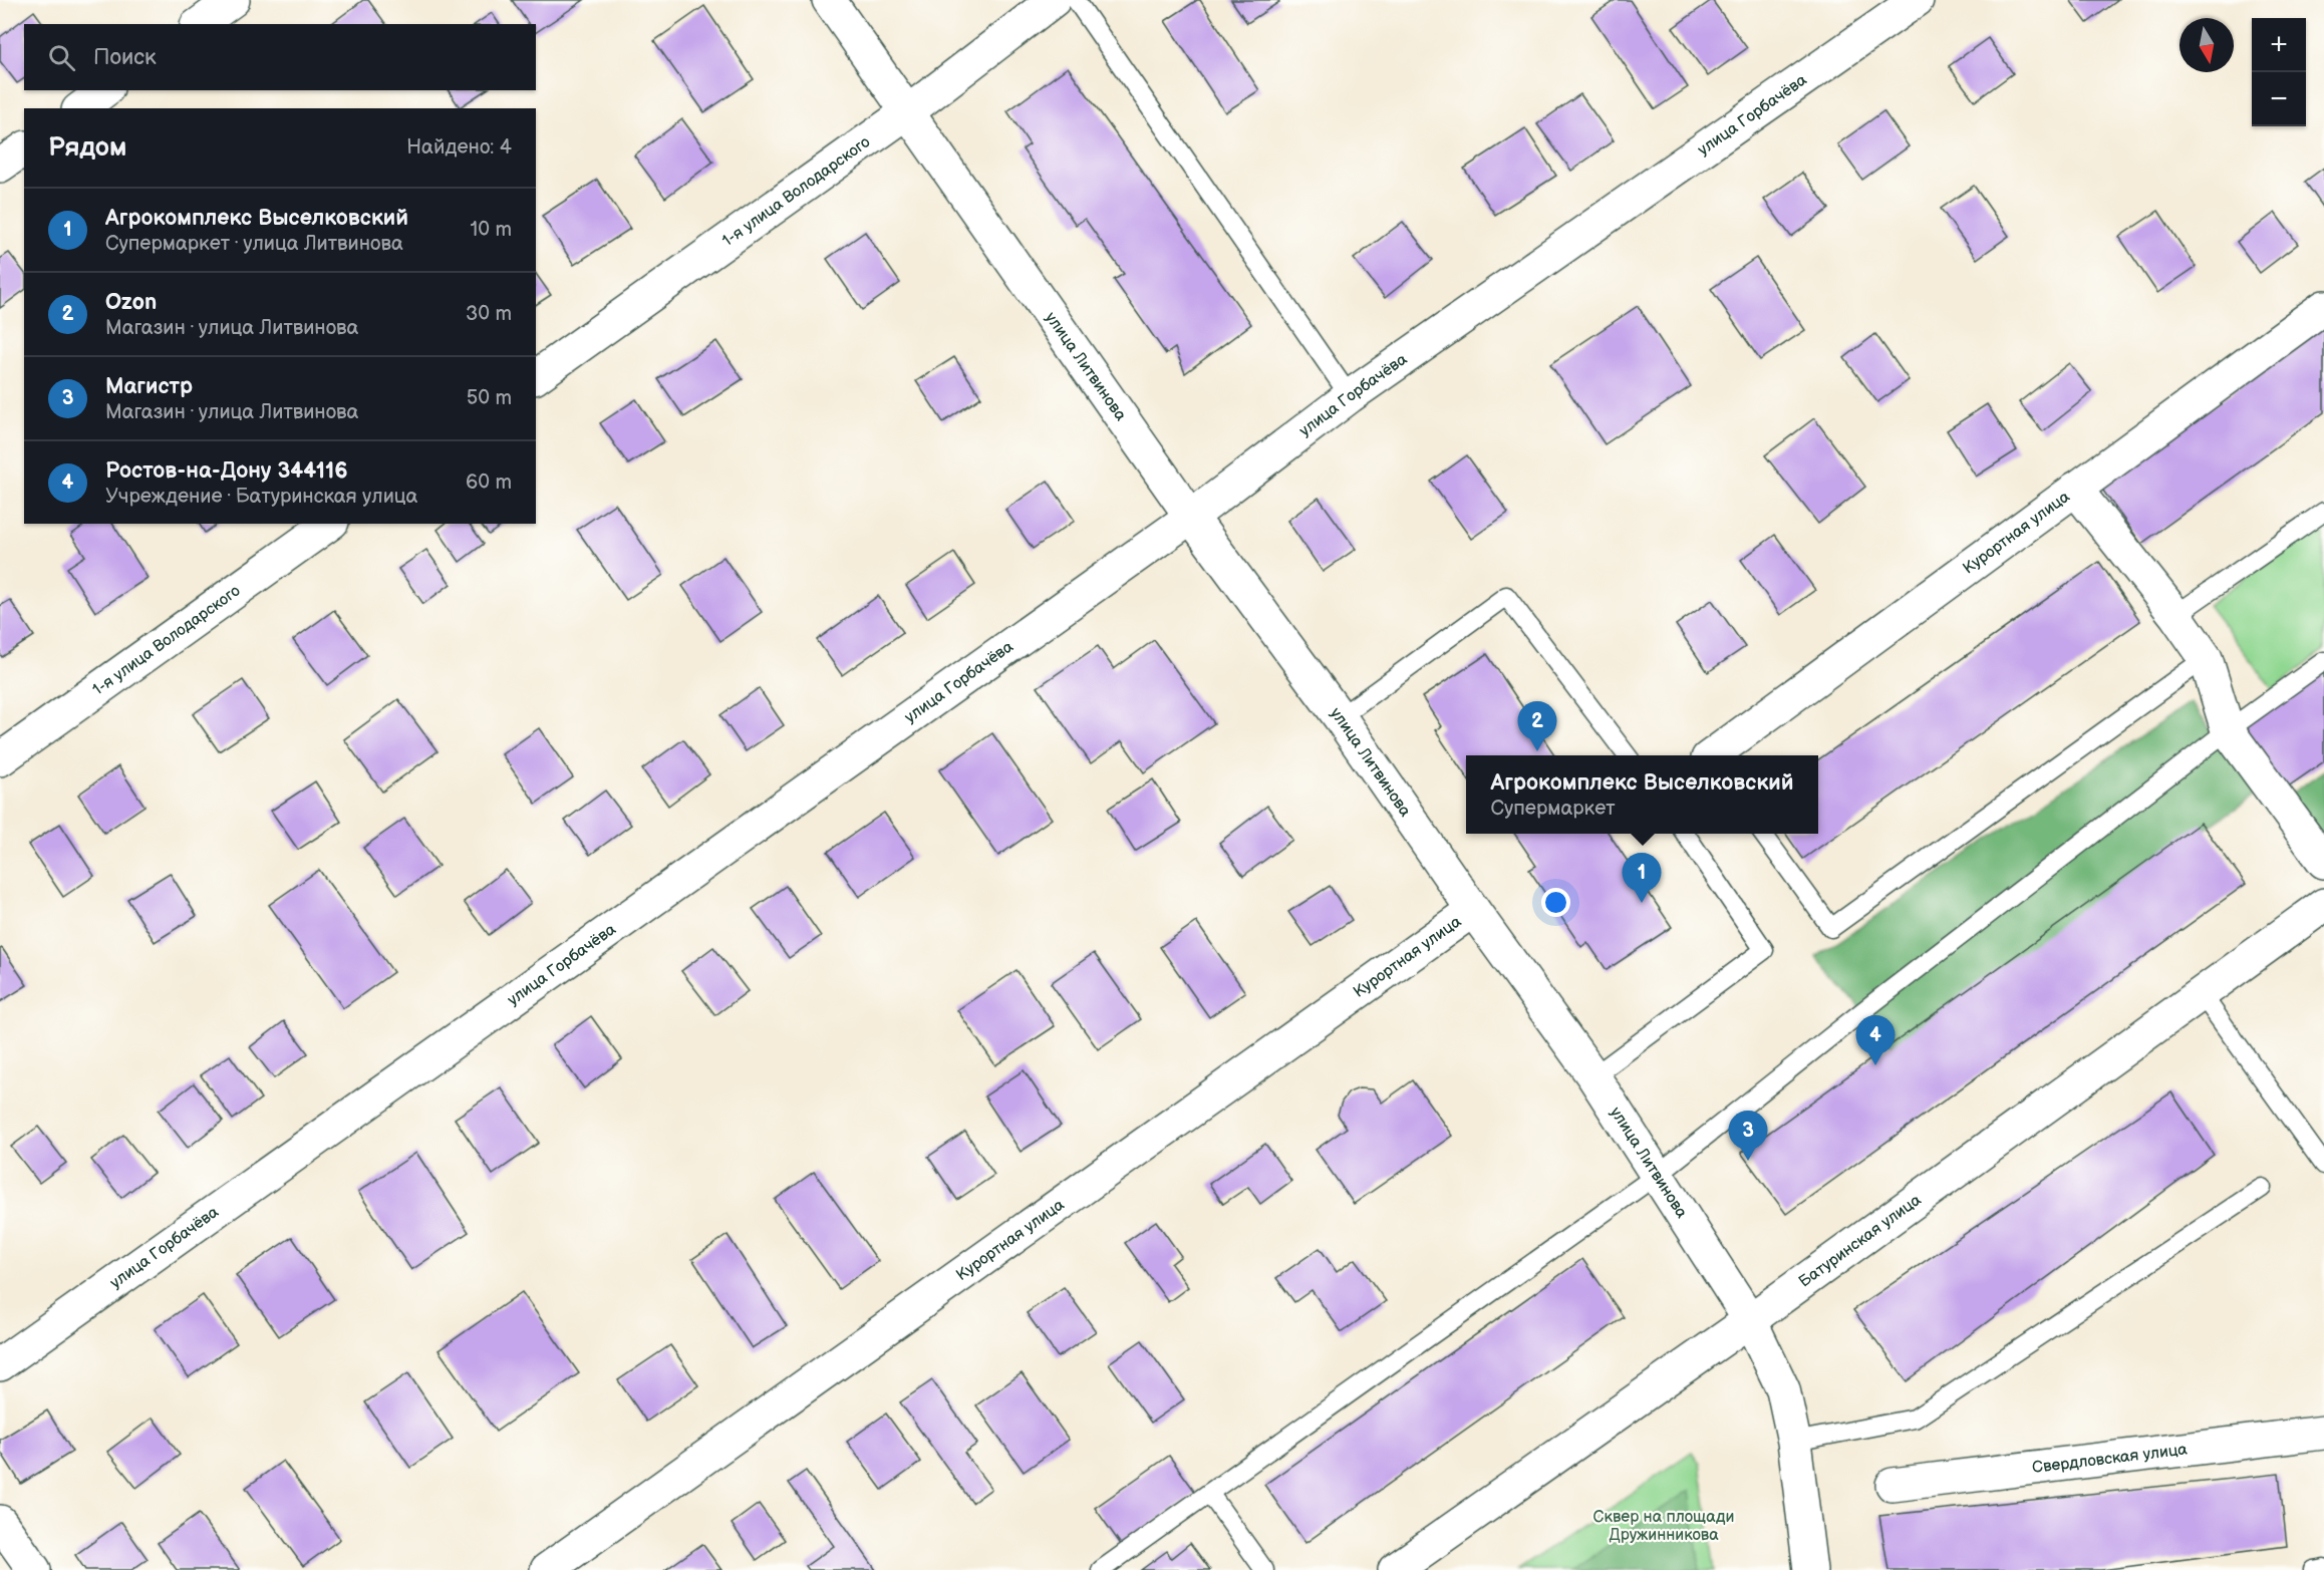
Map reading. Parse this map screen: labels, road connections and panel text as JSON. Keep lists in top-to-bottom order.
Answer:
{
  "streets": {
    "street": [
      "улица Горбачёва",
      "1-я улица Володарского",
      "улица Литвинова",
      "Курортная улица",
      "Батуринская улица",
      "Свердловская улица"
    ]
  },
  "crossings": [
    ["улица Горбачёва", "улица Литвинова"],
    ["1-я улица Володарского", "улица Литвинова"],
    ["улица Литвинова", "Курортная улица"],
    ["улица Литвинова", "Батуринская улица"]
  ],
  "parks": ["Сквер на площади Дружинникова"],
  "north": "bottom",
  "page": {
    "map_buttons": ["+", "−"],
    "search": "Поиск",
    "heading": ["Рядом", "Найдено: 4"],
    "list": [
      {
        "mark": "1",
        "name": "Агрокомплекс Выселковский",
        "note": "Супермаркет · улица Литвинова",
        "value": "10 m"
      },
      {
        "mark": "2",
        "name": "Ozon",
        "note": "Магазин · улица Литвинова",
        "value": "30 m"
      },
      {
        "mark": "3",
        "name": "Магистр",
        "note": "Магазин · улица Литвинова",
        "value": "50 m"
      },
      {
        "mark": "4",
        "name": "Ростов-на-Дону 344116",
        "note": "Учреждение · Батуринская улица",
        "value": "60 m"
      }
    ],
    "pins": [
      "2",
      "1",
      "4",
      "3"
    ],
    "popup": ["Агрокомплекс Выселковский", "Супермаркет"]
  }
}
